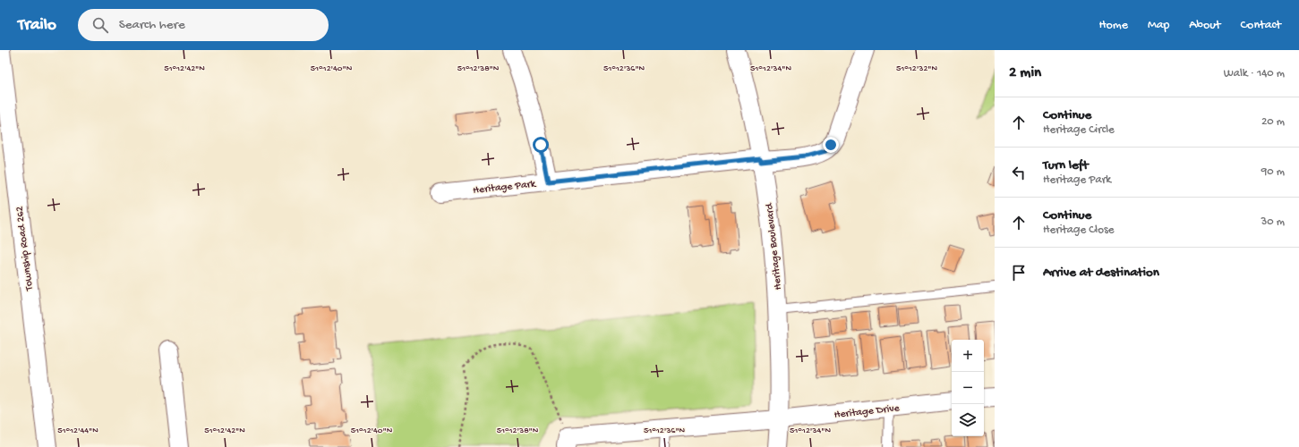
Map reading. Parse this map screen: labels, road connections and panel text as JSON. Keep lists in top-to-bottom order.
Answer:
{
  "streets": {
    "street": [
      "Heritage Park",
      "Heritage Boulevard",
      "Township Road 262",
      "Heritage Drive"
    ]
  },
  "crossings": [
    ["Heritage Park", "Heritage Boulevard"],
    ["Heritage Boulevard", "Heritage Drive"]
  ],
  "page": {
    "header": "Trailo",
    "search": "Search here",
    "nav": [
      "Home",
      "Map",
      "About",
      "Contact"
    ],
    "heading": ["2 min", "Walk · 140 m"],
    "list": [
      ["Continue", "Heritage Circle", "20 m"],
      ["Turn left", "Heritage Park", "90 m"],
      ["Continue", "Heritage Close", "30 m"],
      "Arrive at destination"
    ],
    "map_buttons": ["+", "−"]
  },
  "coordinates": [
    "51°12'42\"N",
    "51°12'40\"N",
    "51°12'38\"N",
    "51°12'36\"N",
    "51°12'34\"N",
    "51°12'32\"N",
    "51°12'44\"N"
  ]
}
